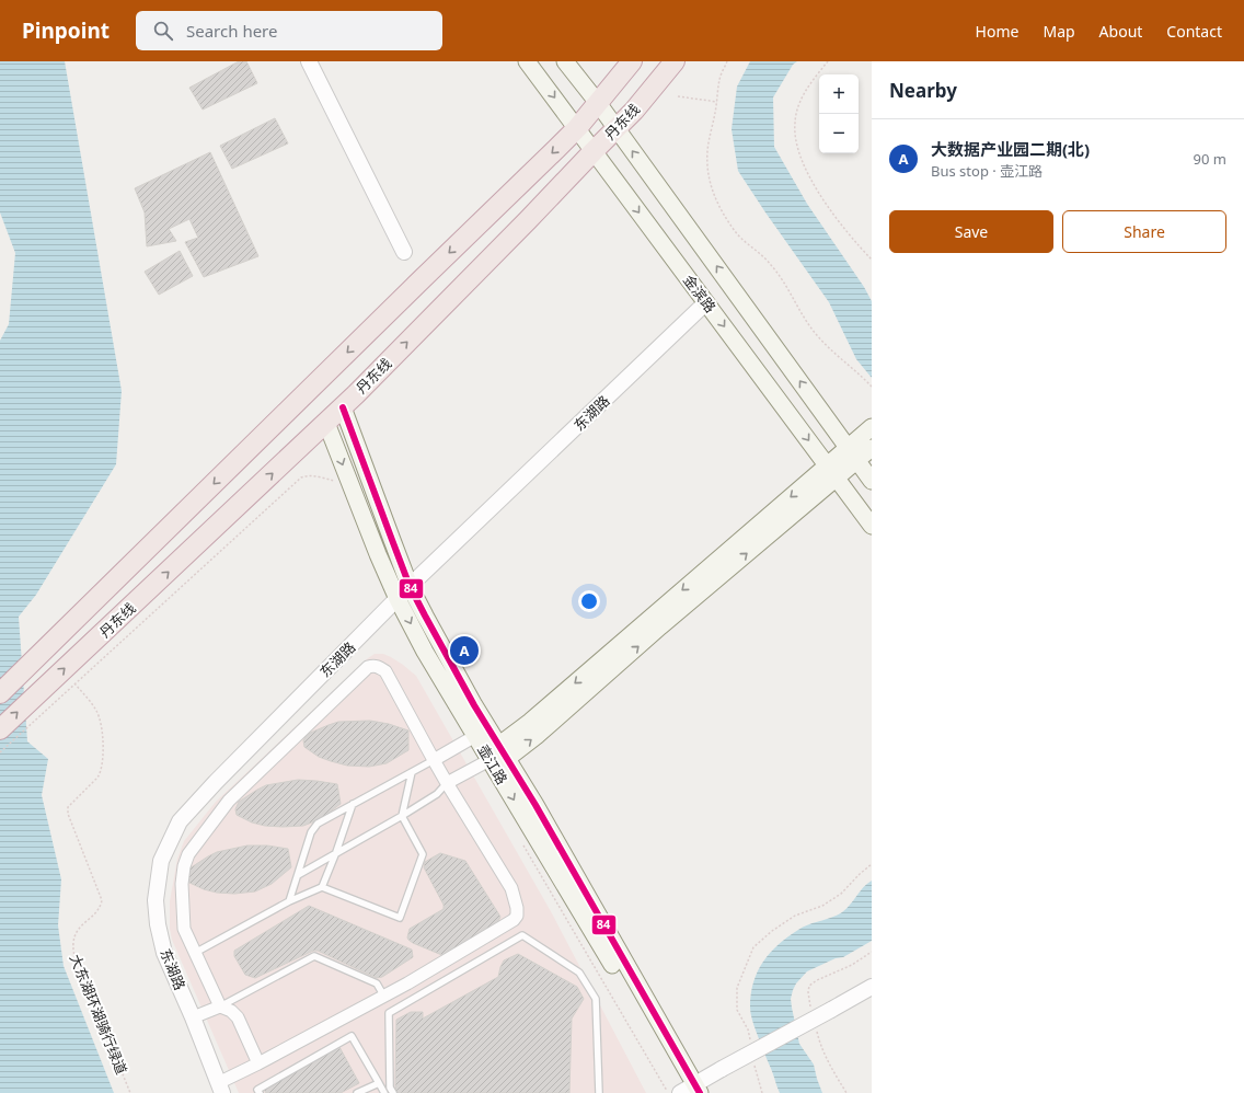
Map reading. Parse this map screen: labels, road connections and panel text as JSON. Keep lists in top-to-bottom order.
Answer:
{
  "streets": {
    "highway": ["丹东线"],
    "main road": ["金滨路", "壶江路"],
    "street": ["东湖路"],
    "path": ["大东湖环湖骑行绿道"]
  },
  "crossings": [
    ["丹东线", "金滨路"],
    ["丹东线", "壶江路"],
    ["金滨路", "东湖路"],
    ["东湖路", "壶江路"]
  ],
  "lines": ["transit line 84"],
  "page": {
    "header": "Pinpoint",
    "search": "Search here",
    "nav": [
      "Home",
      "Map",
      "About",
      "Contact"
    ],
    "heading": "Nearby",
    "map_buttons": ["+", "−"],
    "list": [
      {
        "mark": "A",
        "name": "大数据产业园二期(北)",
        "note": "Bus stop · 壶江路",
        "value": "90 m"
      }
    ],
    "buttons": ["Save", "Share"],
    "pins": "A"
  }
}
